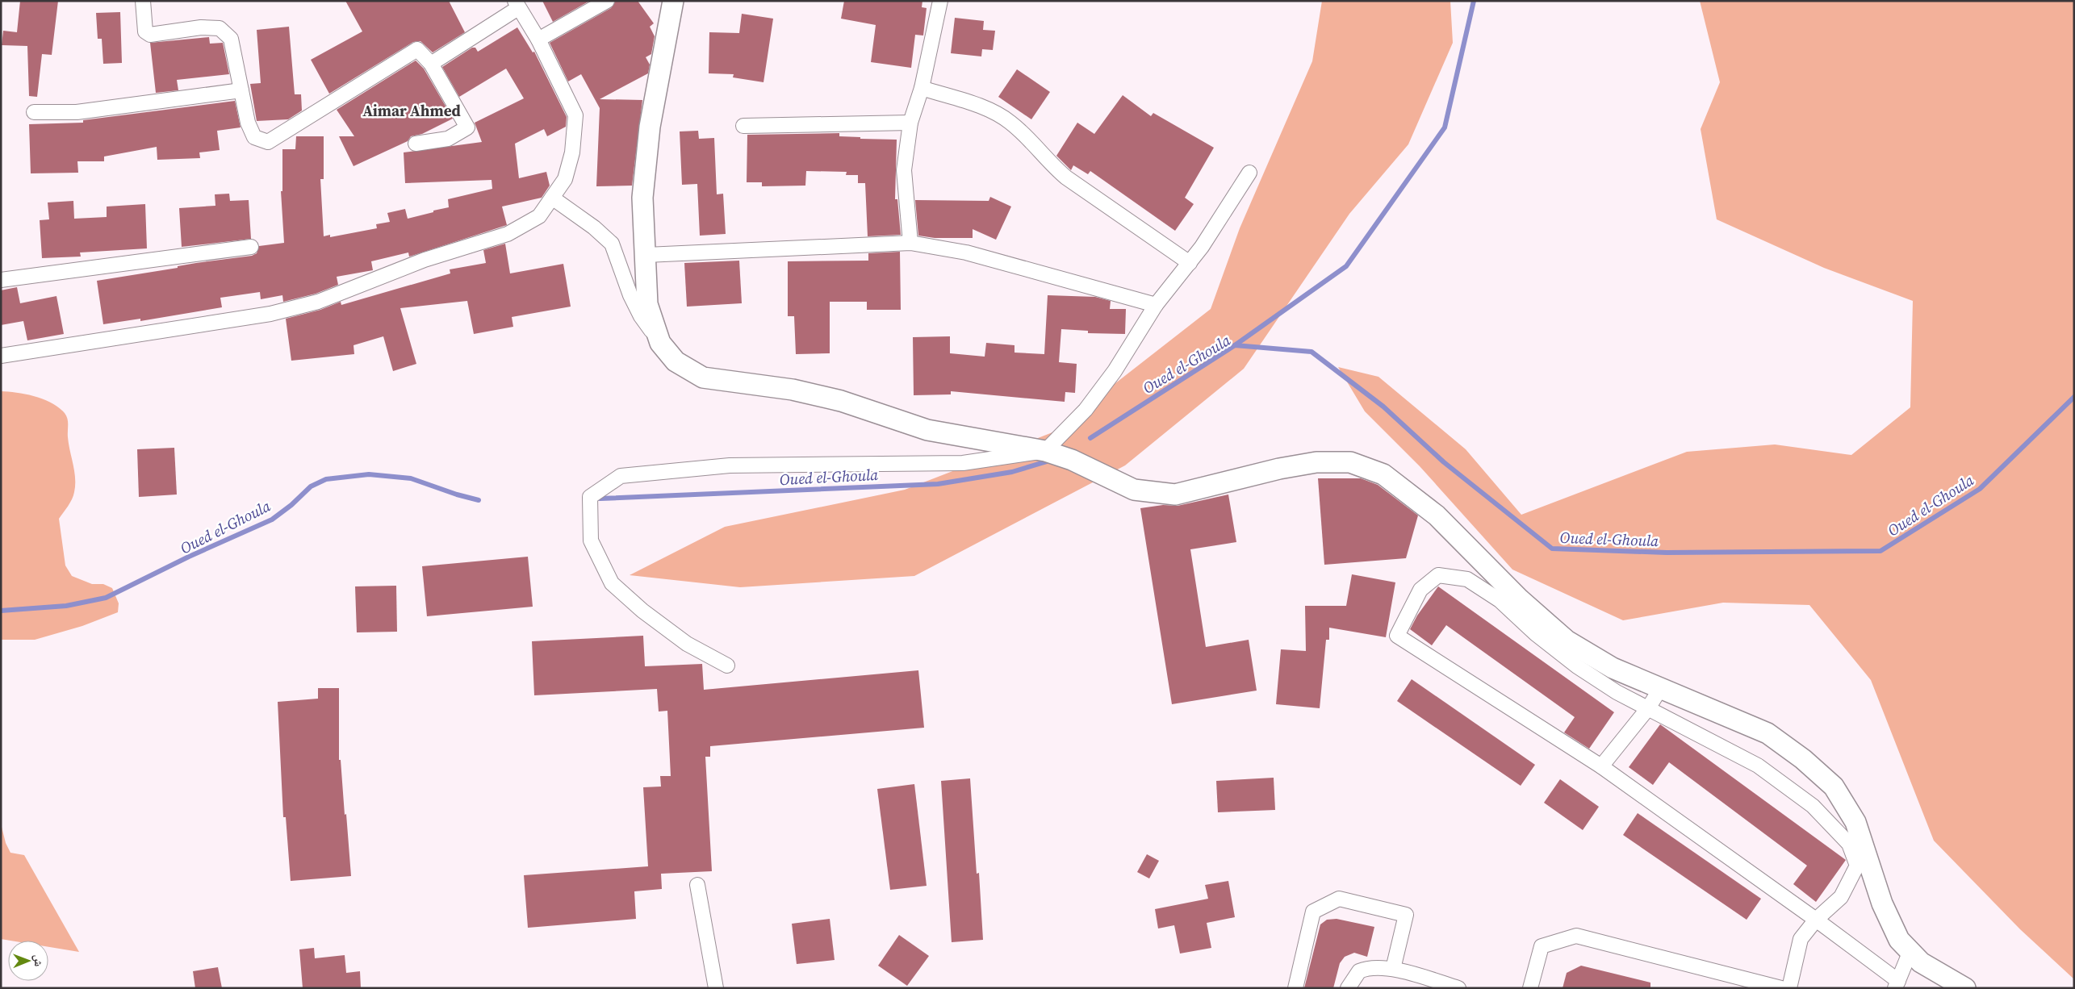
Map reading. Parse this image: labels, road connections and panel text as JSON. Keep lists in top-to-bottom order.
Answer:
{
  "districts": ["Aimar Ahmed"],
  "water": ["Oued el-Ghoula"],
  "north": "right"
}
